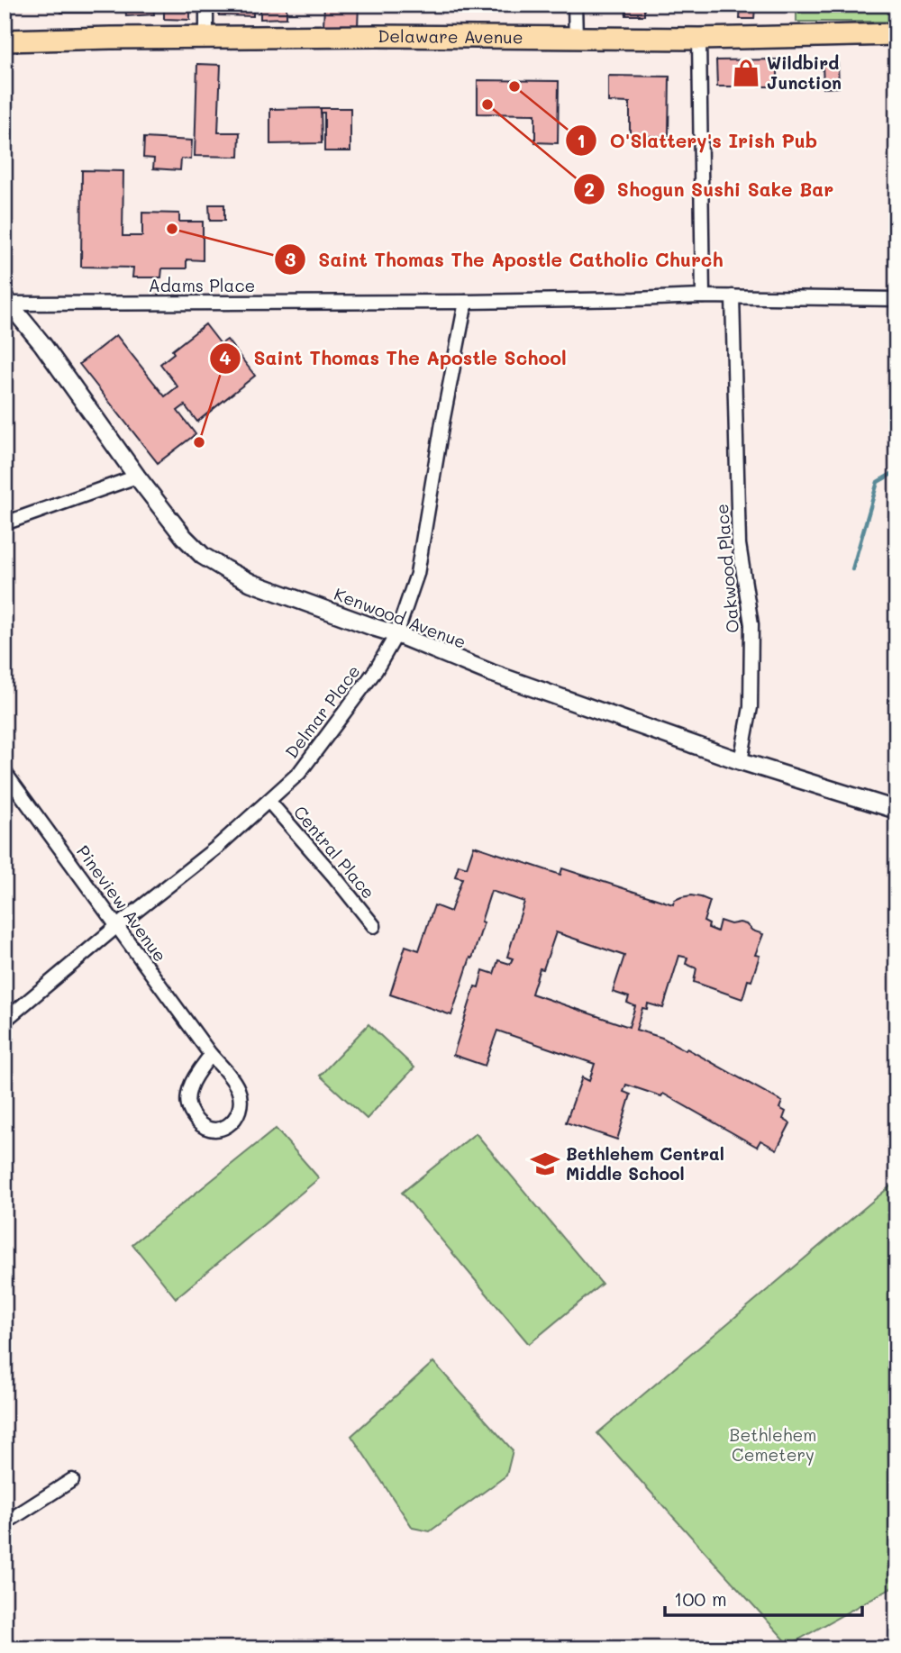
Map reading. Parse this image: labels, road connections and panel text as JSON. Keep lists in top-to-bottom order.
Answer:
{
  "streets": {
    "main road": ["Delaware Avenue"],
    "street": [
      "Adams Place",
      "Oakwood Place",
      "Kenwood Avenue",
      "Delmar Place",
      "Central Place",
      "Pineview Avenue"
    ]
  },
  "crossings": [
    ["Adams Place", "Oakwood Place"],
    ["Adams Place", "Kenwood Avenue"],
    ["Adams Place", "Delmar Place"],
    ["Oakwood Place", "Kenwood Avenue"],
    ["Kenwood Avenue", "Delmar Place"],
    ["Delmar Place", "Central Place"],
    ["Delmar Place", "Pineview Avenue"]
  ],
  "parks": ["Bethlehem Cemetery"],
  "places": {
    "shop": ["Wildbird Junction"],
    "other": [
      "O'Slattery's Irish Pub",
      "Shogun Sushi Sake Bar",
      "Saint Thomas The Apostle Catholic Church",
      "Saint Thomas The Apostle School"
    ],
    "school or university": ["Bethlehem Central Middle School"]
  },
  "scale_bar": "100 m"
}
